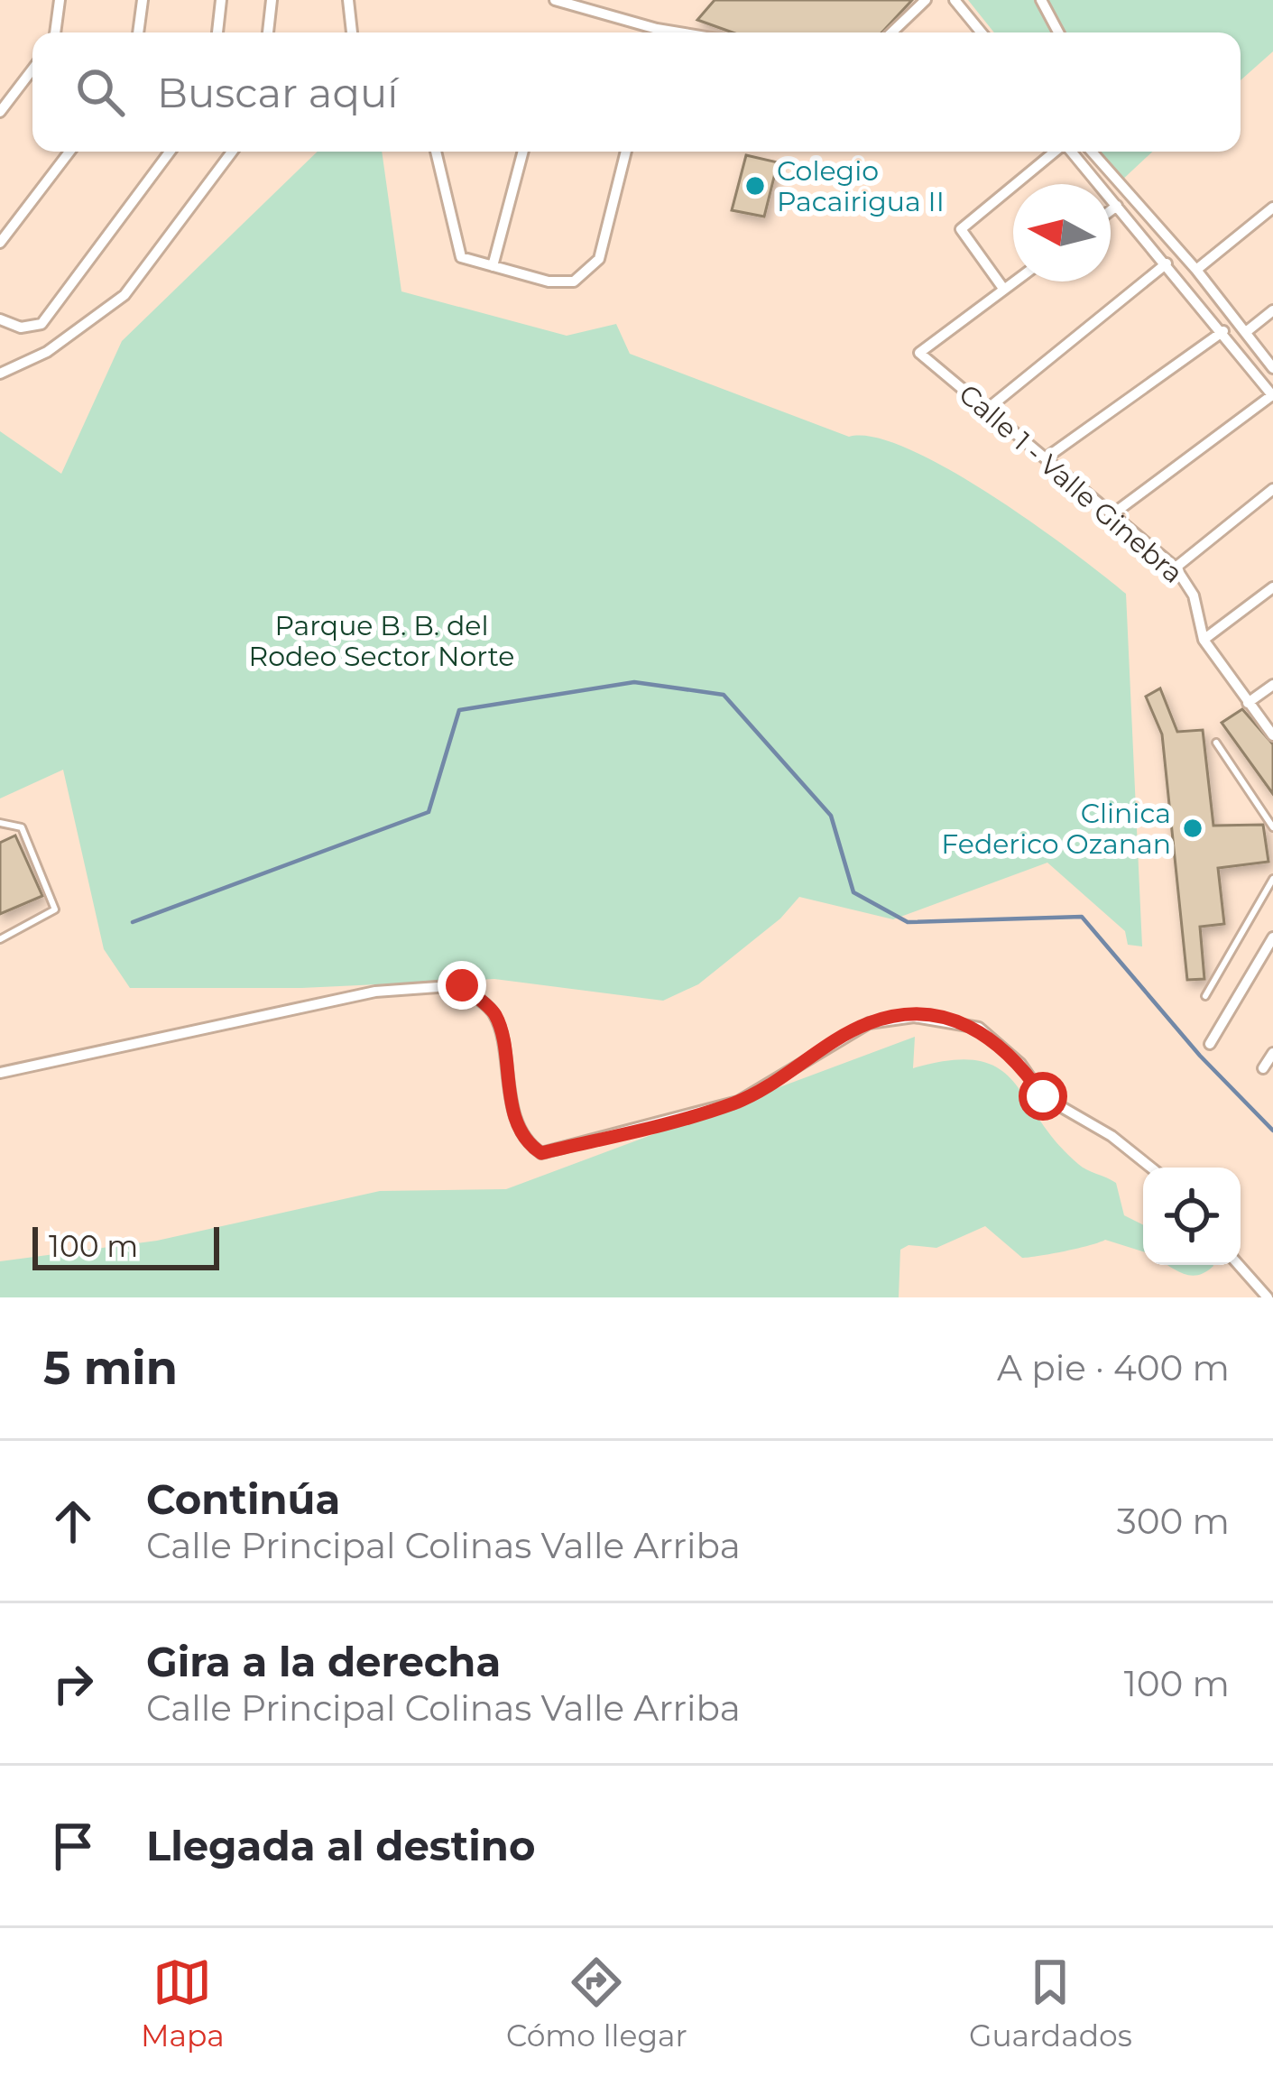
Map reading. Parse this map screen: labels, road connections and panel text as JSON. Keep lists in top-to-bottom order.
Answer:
{
  "streets": {
    "street": ["Calle 1 - Valle Ginebra"]
  },
  "parks": ["Parque B. B. del Rodeo Sector Norte"],
  "places": ["Colegio Pacairigua II", "Clinica Federico Ozanan"],
  "scale_bar": "100 m",
  "north": "left",
  "page": {
    "search": "Buscar aquí",
    "scale": "100 m",
    "heading": ["5 min", "A pie · 400 m"],
    "list": [
      ["Continúa", "Calle Principal Colinas Valle Arriba", "300 m"],
      ["Gira a la derecha", "Calle Principal Colinas Valle Arriba", "100 m"],
      "Llegada al destino"
    ],
    "nav": ["Mapa", "Cómo llegar", "Guardados"]
  }
}
